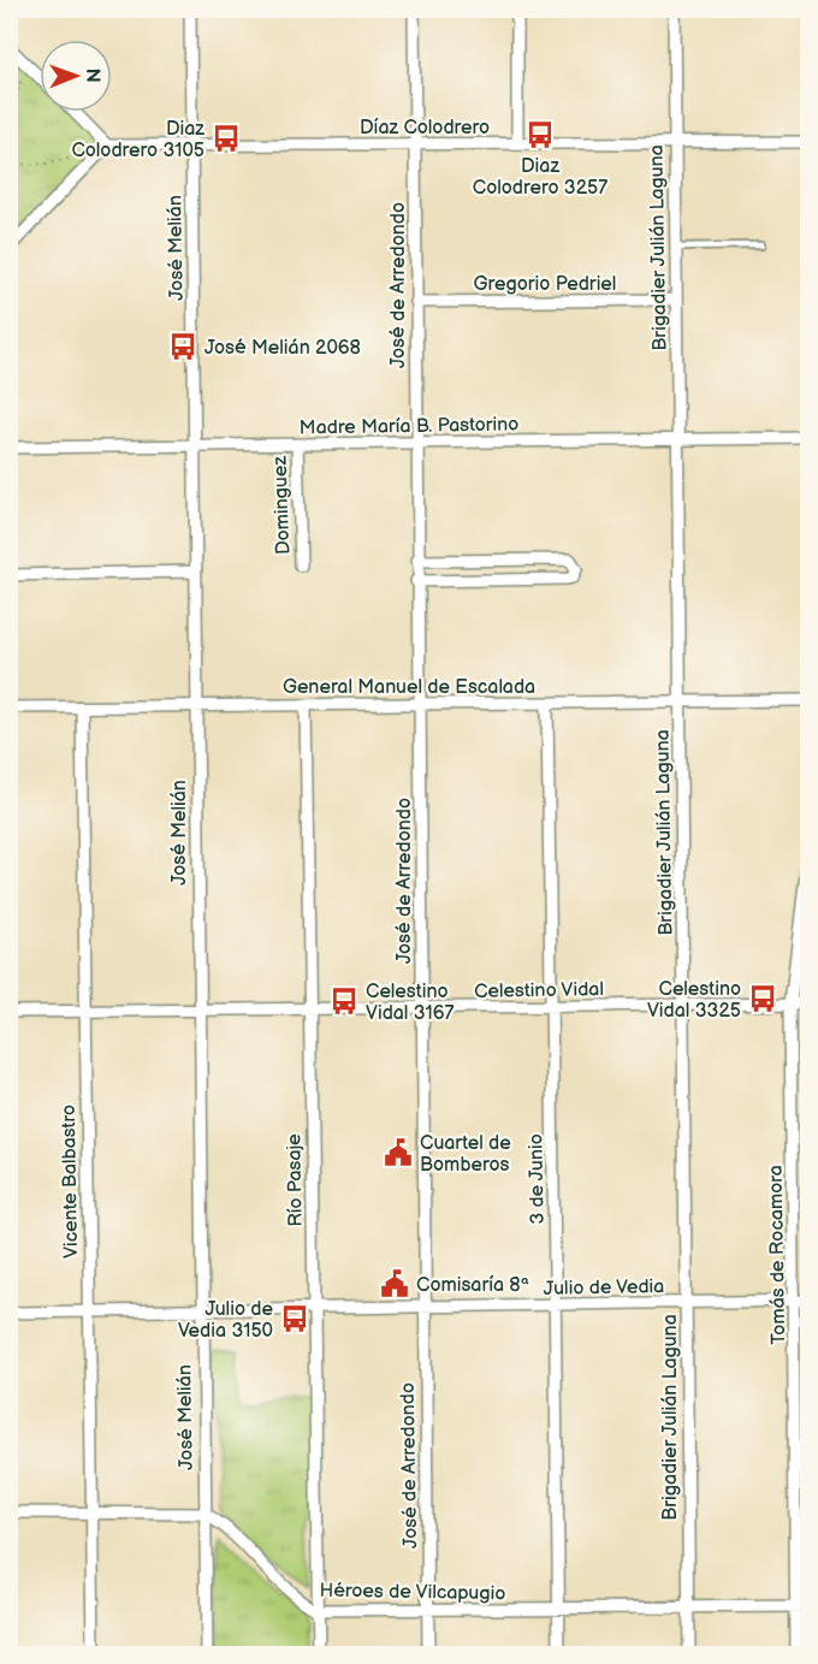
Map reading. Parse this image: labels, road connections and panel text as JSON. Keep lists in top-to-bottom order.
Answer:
{
  "streets": {
    "street": [
      "Díaz Colodrero",
      "José Melián",
      "Brigadier Julián Laguna",
      "Gregorio Pedriel",
      "José de Arredondo",
      "Madre María B. Pastorino",
      "Dominguez",
      "General Manuel de Escalada",
      "Celestino Vidal",
      "3 de Junio",
      "Río Pasaje",
      "Vicente Balbastro",
      "Tomás de Rocamora",
      "Julio de Vedia",
      "Héroes de Vilcapugio"
    ]
  },
  "crossings": [
    ["Díaz Colodrero", "José Melián"],
    ["Díaz Colodrero", "Brigadier Julián Laguna"],
    ["Díaz Colodrero", "José de Arredondo"],
    ["José Melián", "Madre María B. Pastorino"],
    ["José Melián", "General Manuel de Escalada"],
    ["José Melián", "Celestino Vidal"],
    ["José Melián", "Julio de Vedia"],
    ["José Melián", "Héroes de Vilcapugio"],
    ["Brigadier Julián Laguna", "Gregorio Pedriel"],
    ["Brigadier Julián Laguna", "Madre María B. Pastorino"],
    ["Brigadier Julián Laguna", "General Manuel de Escalada"],
    ["Brigadier Julián Laguna", "Celestino Vidal"],
    ["Brigadier Julián Laguna", "Julio de Vedia"],
    ["Brigadier Julián Laguna", "Héroes de Vilcapugio"],
    ["Gregorio Pedriel", "José de Arredondo"],
    ["José de Arredondo", "Madre María B. Pastorino"],
    ["José de Arredondo", "General Manuel de Escalada"],
    ["José de Arredondo", "Celestino Vidal"],
    ["José de Arredondo", "Julio de Vedia"],
    ["José de Arredondo", "Héroes de Vilcapugio"],
    ["Madre María B. Pastorino", "Dominguez"],
    ["General Manuel de Escalada", "3 de Junio"],
    ["General Manuel de Escalada", "Río Pasaje"],
    ["General Manuel de Escalada", "Vicente Balbastro"],
    ["Celestino Vidal", "3 de Junio"],
    ["Celestino Vidal", "Río Pasaje"],
    ["Celestino Vidal", "Vicente Balbastro"],
    ["Celestino Vidal", "Tomás de Rocamora"],
    ["3 de Junio", "Julio de Vedia"],
    ["3 de Junio", "Héroes de Vilcapugio"],
    ["Río Pasaje", "Julio de Vedia"],
    ["Río Pasaje", "Héroes de Vilcapugio"],
    ["Vicente Balbastro", "Julio de Vedia"],
    ["Tomás de Rocamora", "Julio de Vedia"],
    ["Tomás de Rocamora", "Héroes de Vilcapugio"]
  ],
  "places": {
    "bus stop": [
      "Diaz Colodrero 3257",
      "Diaz Colodrero 3105",
      "José Melián 2068",
      "Celestino Vidal 3325",
      "Celestino Vidal 3167",
      "Julio de Vedia 3150"
    ],
    "public building": ["Cuartel de Bomberos", "Comisaría 8ª"]
  },
  "north": "right"
}
